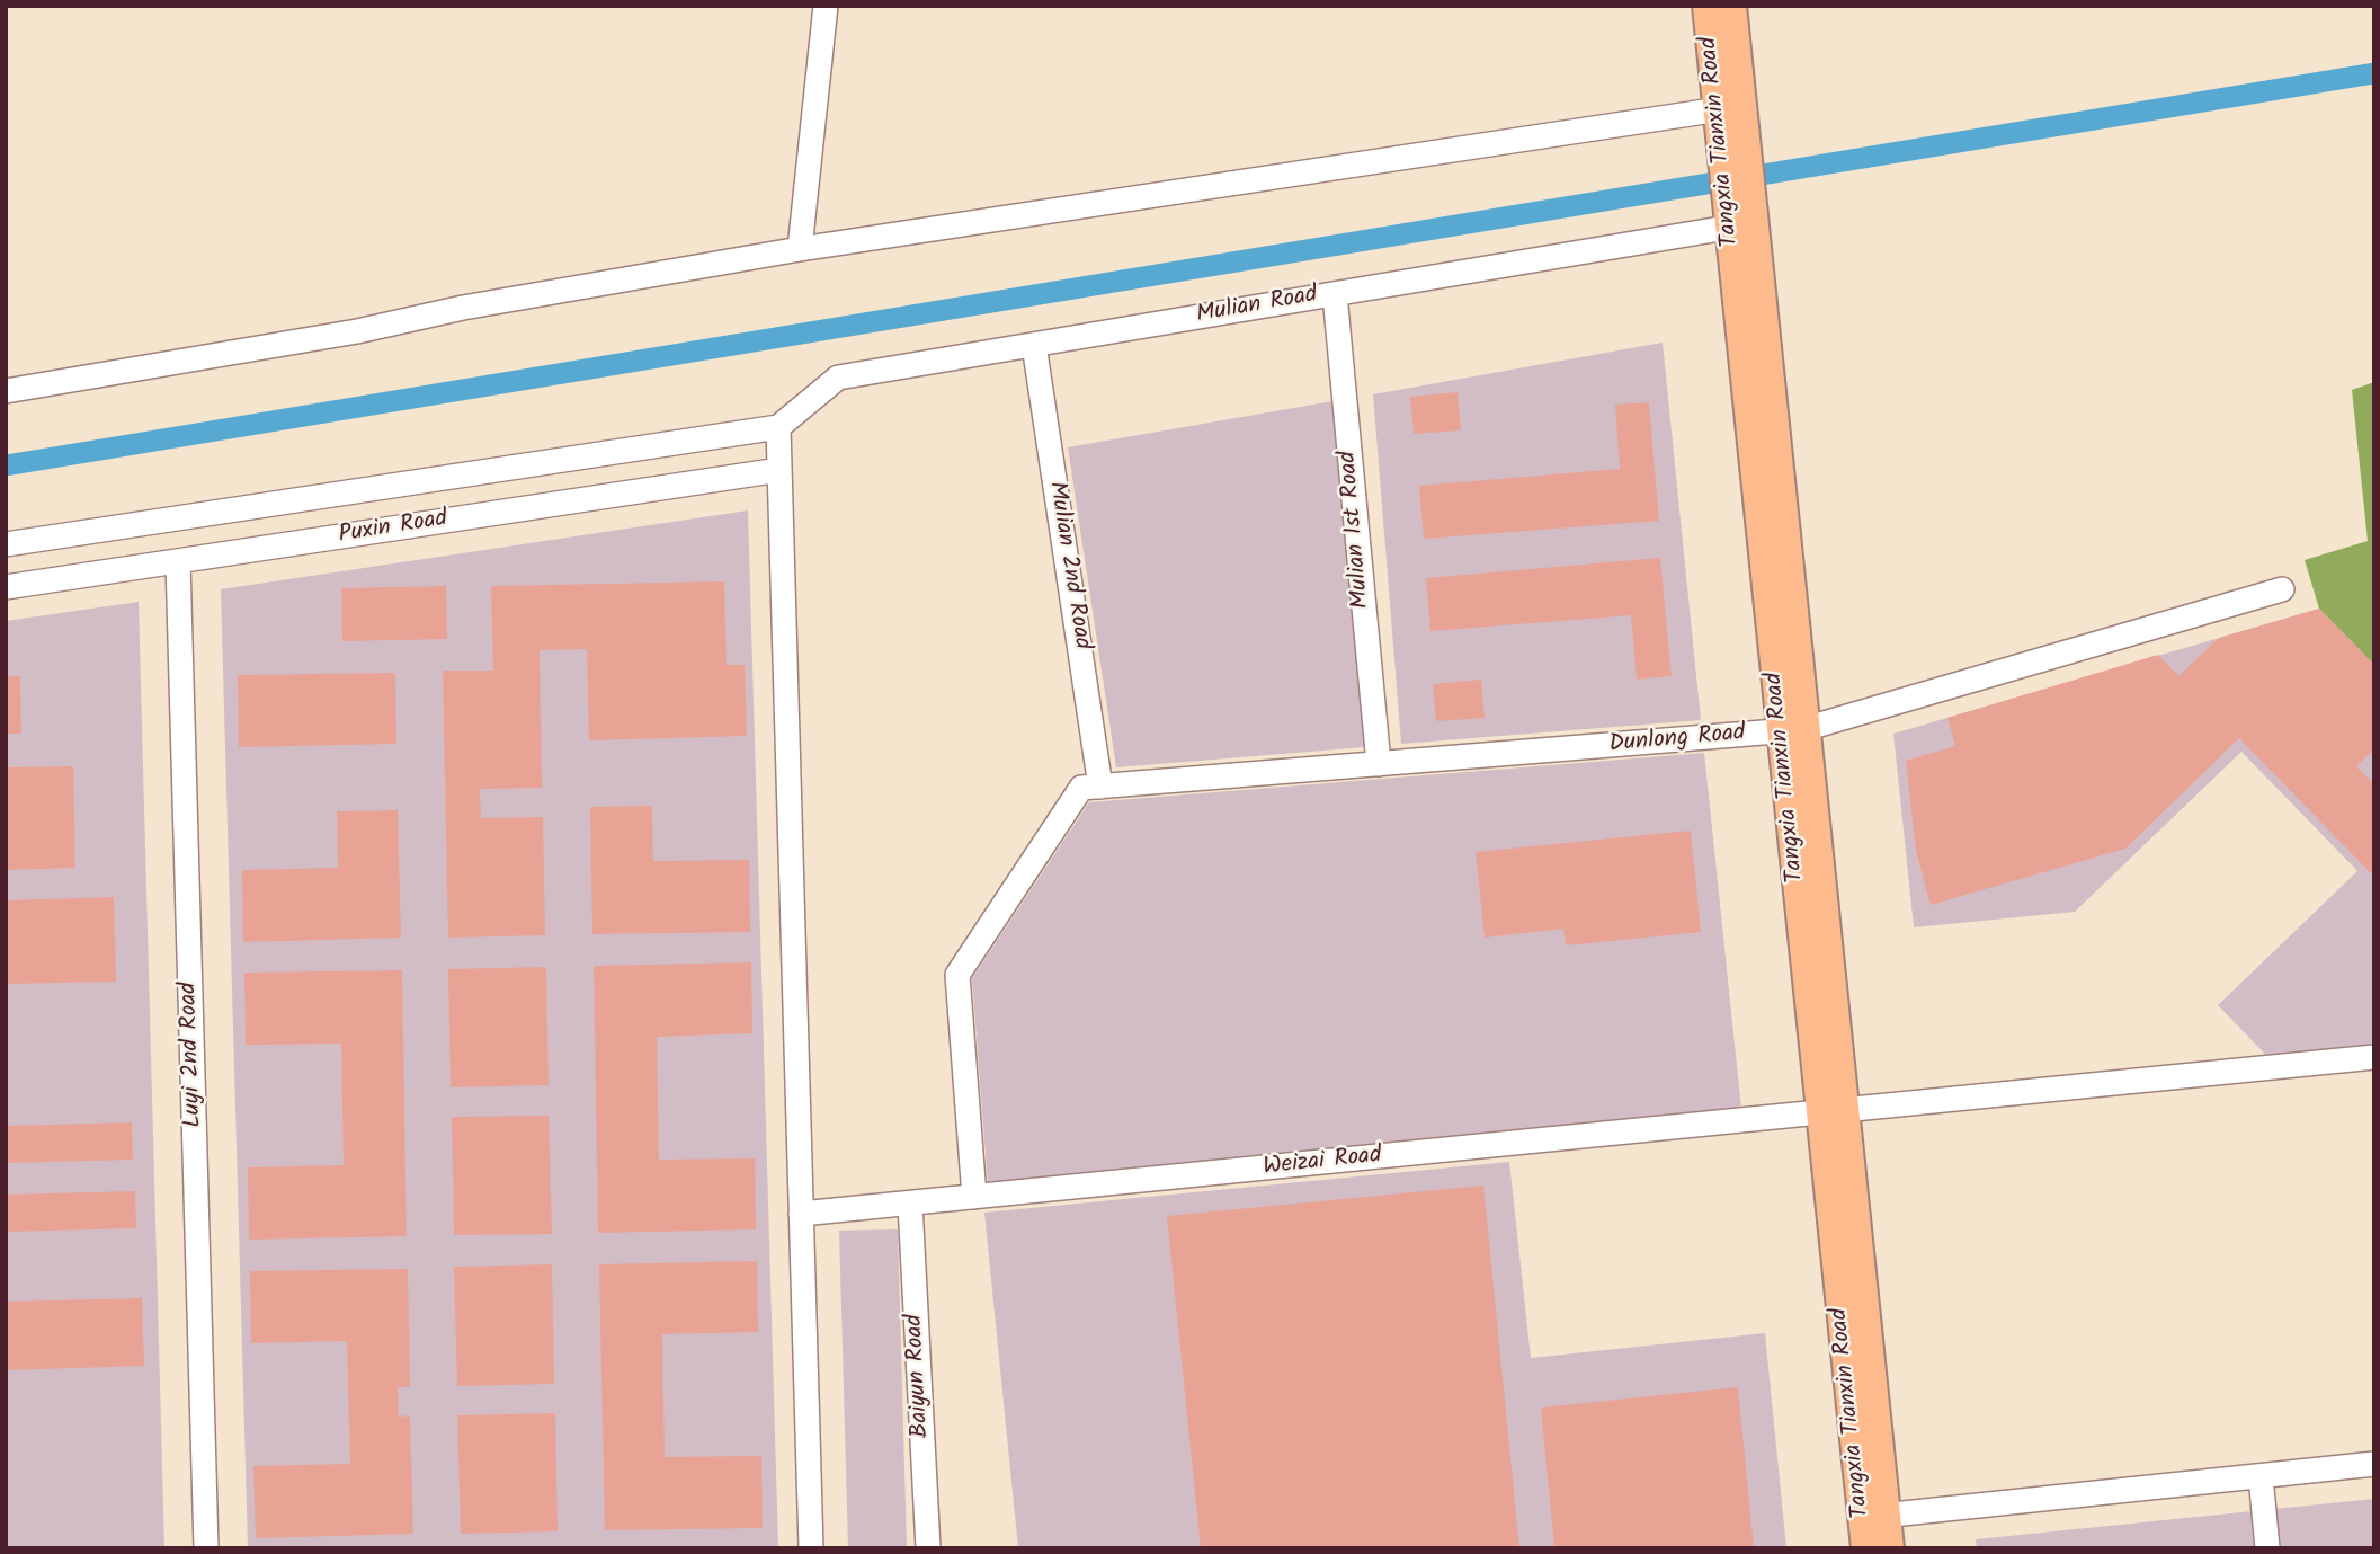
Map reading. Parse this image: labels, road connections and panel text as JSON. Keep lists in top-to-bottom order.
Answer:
{
  "streets": {
    "main road": ["Tangxia Tianxin Road"],
    "street": [
      "Mulian Road",
      "Puxin Road",
      "Mulian 1st Road",
      "Mulian 2nd Road",
      "Dunlong Road",
      "Luyi 2nd Road",
      "Weizai Road",
      "Baiyun Road"
    ]
  },
  "crossings": [
    ["Tangxia Tianxin Road", "Mulian Road"],
    ["Tangxia Tianxin Road", "Dunlong Road"],
    ["Tangxia Tianxin Road", "Weizai Road"],
    ["Mulian Road", "Puxin Road"],
    ["Mulian Road", "Mulian 1st Road"],
    ["Mulian Road", "Mulian 2nd Road"],
    ["Puxin Road", "Luyi 2nd Road"],
    ["Mulian 1st Road", "Dunlong Road"],
    ["Mulian 2nd Road", "Dunlong Road"],
    ["Weizai Road", "Baiyun Road"]
  ]
}
